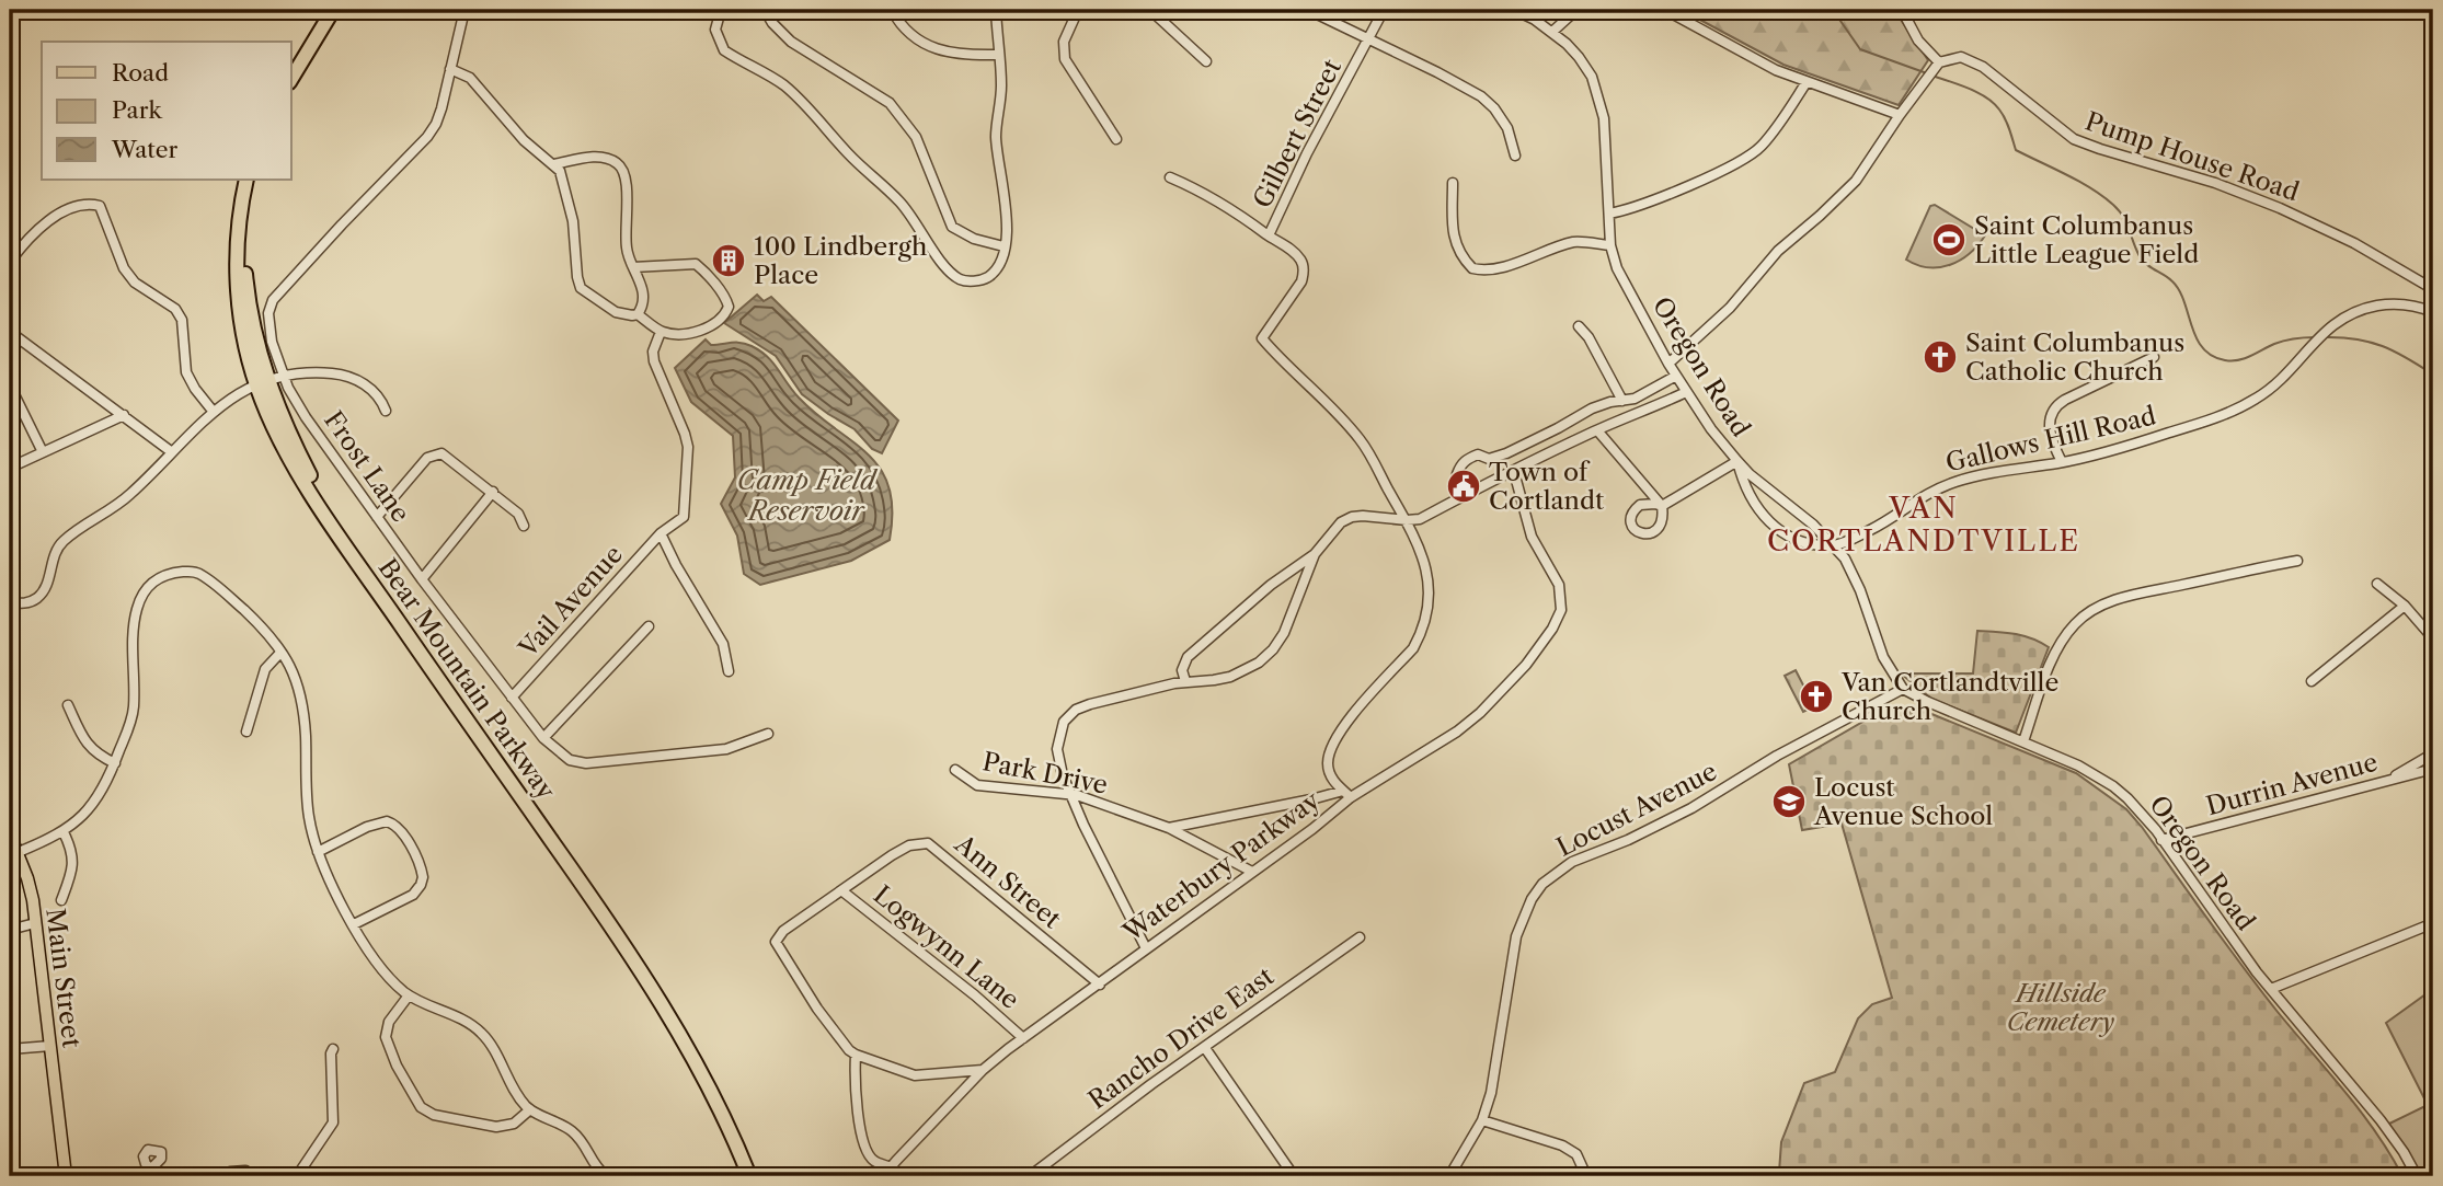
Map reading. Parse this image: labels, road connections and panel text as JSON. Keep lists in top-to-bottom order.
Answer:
{
  "streets": {
    "highway": ["Bear Mountain Parkway"],
    "main road": ["Main Street"],
    "street": [
      "Gilbert Street",
      "Pump House Road",
      "Oregon Road",
      "Gallows Hill Road",
      "Frost Lane",
      "Vail Avenue",
      "Park Drive",
      "Durrin Avenue",
      "Locust Avenue",
      "Waterbury Parkway",
      "Ann Street",
      "Logwynn Lane",
      "Rancho Drive East"
    ]
  },
  "crossings": [
    ["Oregon Road", "Gallows Hill Road"],
    ["Oregon Road", "Durrin Avenue"],
    ["Oregon Road", "Locust Avenue"],
    ["Frost Lane", "Vail Avenue"],
    ["Park Drive", "Waterbury Parkway"],
    ["Waterbury Parkway", "Ann Street"],
    ["Waterbury Parkway", "Logwynn Lane"],
    ["Ann Street", "Logwynn Lane"]
  ],
  "districts": ["VAN CORTLANDTVILLE"],
  "water": ["Camp Field Reservoir"],
  "parks": ["Hillside Cemetery"],
  "places": {
    "sports": ["Saint Columbanus Little League Field"],
    "building": ["100 Lindbergh Place"],
    "church": ["Saint Columbanus Catholic Church", "Van Cortlandtville Church"],
    "public building": ["Town of Cortlandt"],
    "school or university": ["Locust Avenue School"]
  },
  "legend": ["Road", "Park", "Water"]
}
